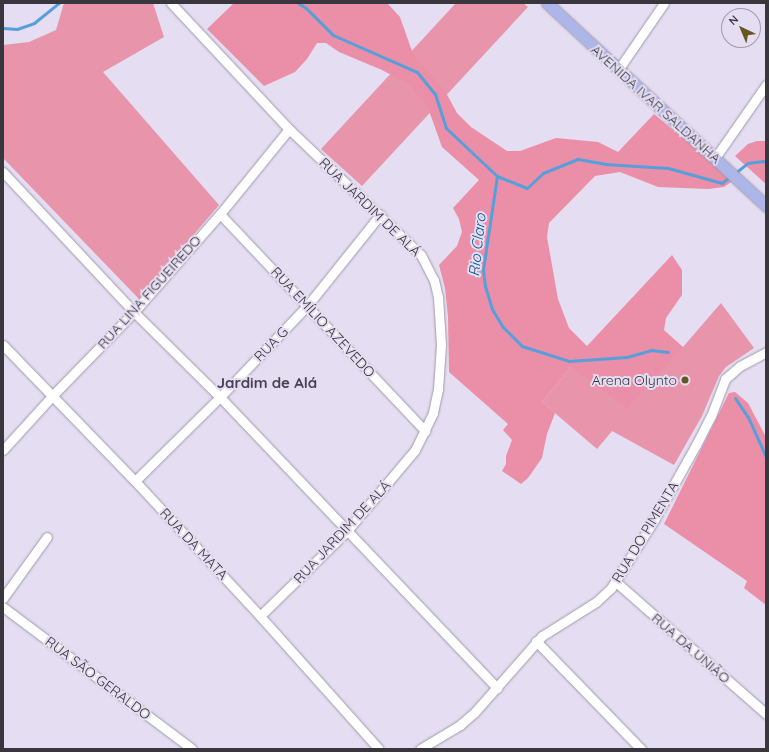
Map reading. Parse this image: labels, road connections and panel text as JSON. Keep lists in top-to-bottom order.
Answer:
{
  "streets": {
    "main road": ["AVENIDA IVAR SALDANHA"],
    "street": [
      "RUA JARDIM DE ALÁ",
      "RUA LINA FIGUEIREDO",
      "RUA EMÍLIO AZEVEDO",
      "RUA G",
      "RUA DO PIMENTA",
      "RUA DA MATA",
      "RUA DA UNIÃO",
      "RUA SÃO GERALDO"
    ]
  },
  "crossings": [
    ["RUA JARDIM DE ALÁ", "RUA LINA FIGUEIREDO"],
    ["RUA JARDIM DE ALÁ", "RUA EMÍLIO AZEVEDO"],
    ["RUA JARDIM DE ALÁ", "RUA G"],
    ["RUA JARDIM DE ALÁ", "RUA DA MATA"],
    ["RUA LINA FIGUEIREDO", "RUA EMÍLIO AZEVEDO"],
    ["RUA LINA FIGUEIREDO", "RUA DA MATA"],
    ["RUA EMÍLIO AZEVEDO", "RUA G"],
    ["RUA G", "RUA DA MATA"],
    ["RUA DO PIMENTA", "RUA DA UNIÃO"]
  ],
  "districts": ["Jardim de Alá"],
  "water": ["Rio Claro"],
  "places": ["Arena Olynto"],
  "north": "top left"
}
